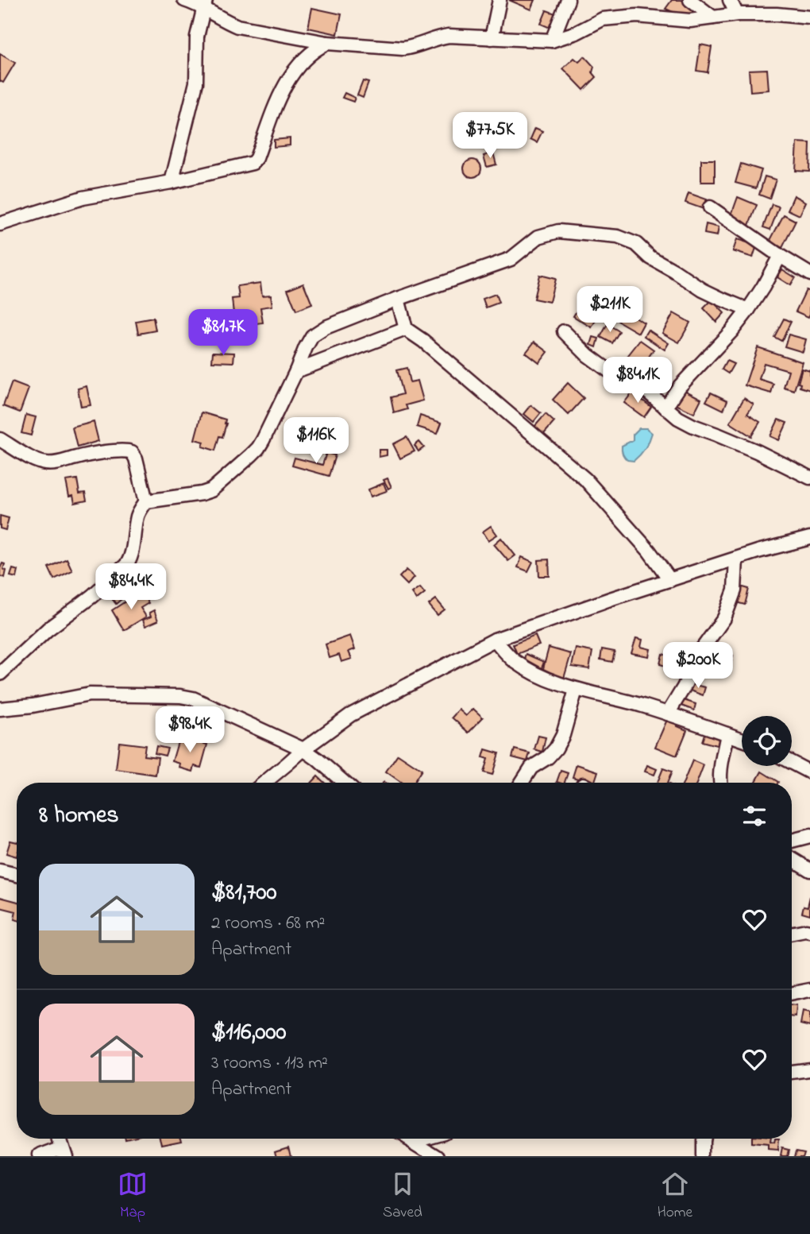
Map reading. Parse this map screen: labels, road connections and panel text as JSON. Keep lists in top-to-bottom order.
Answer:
{
  "page": {
    "price": [
      "$77.5K",
      "$211K",
      "$81.7K",
      "$84.1K",
      "$116K",
      "$84.4K",
      "$200K",
      "$98.4K"
    ],
    "heading": "8 homes",
    "list": [
      {
        "name": "$81,700",
        "note": "2 rooms · 68 m² · Apartment"
      },
      {
        "name": "$116,000",
        "note": "3 rooms · 113 m² · Apartment"
      }
    ],
    "tabs": ["Map", "Saved", "Home"]
  }
}
